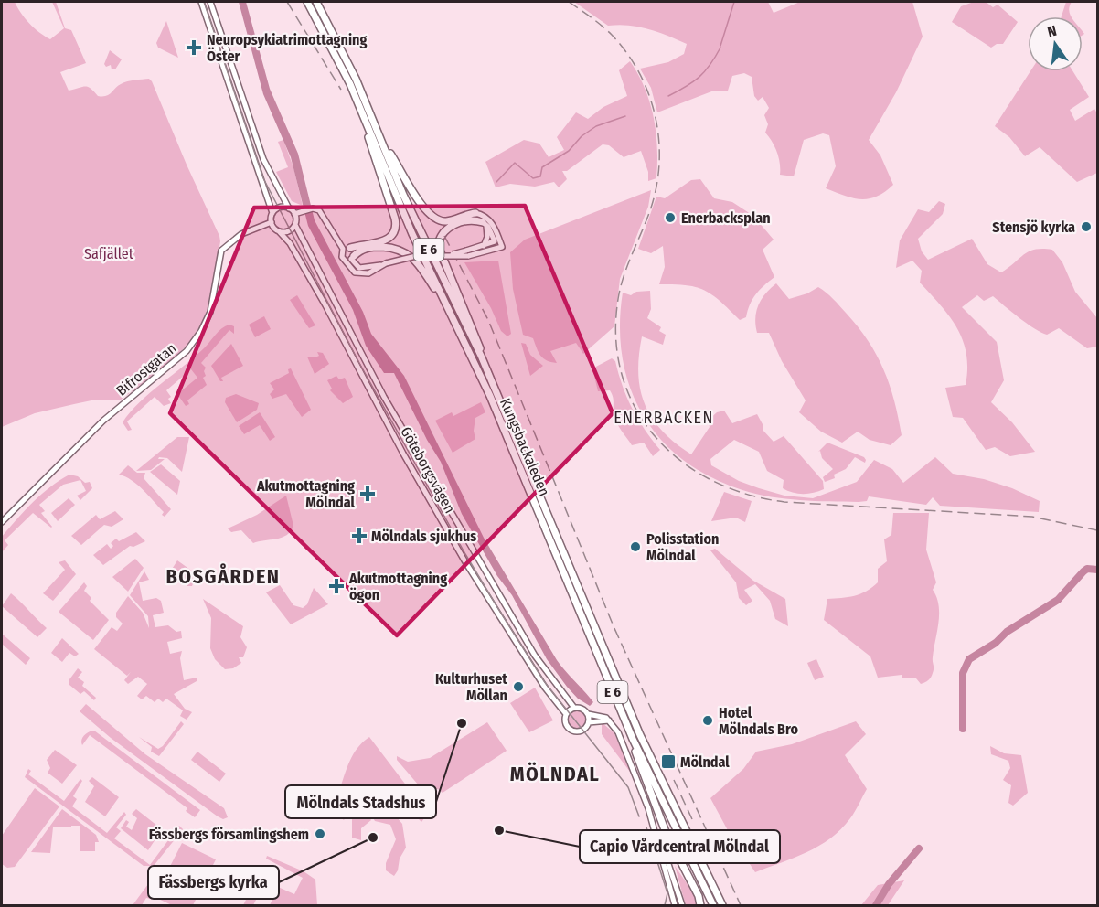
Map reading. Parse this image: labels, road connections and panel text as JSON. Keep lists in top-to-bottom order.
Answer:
{
  "streets": {
    "highway": ["E 6", "Kungsbackaleden"],
    "main road": ["Bifrostgatan", "Göteborgsvägen"]
  },
  "crossings": [
    ["Bifrostgatan", "Göteborgsvägen"]
  ],
  "districts": ["ENERBACKEN", "BOSGÅRDEN", "MÖLNDAL"],
  "parks": ["Safjället"],
  "places": {
    "health": [
      "Neuropsykiatrimottagning Öster",
      "Akutmottagning Mölndal",
      "Mölndals sjukhus",
      "Akutmottagning ögon"
    ],
    "other": [
      "Enerbacksplan",
      "Stensjö kyrka",
      "Polisstation Mölndal",
      "Kulturhuset Möllan",
      "Hotel Mölndals Bro",
      "Mölndals Stadshus",
      "Capio Vårdcentral Mölndal",
      "Fässbergs församlingshem",
      "Fässbergs kyrka"
    ],
    "transit": ["Mölndal"]
  },
  "north": "top"
}
